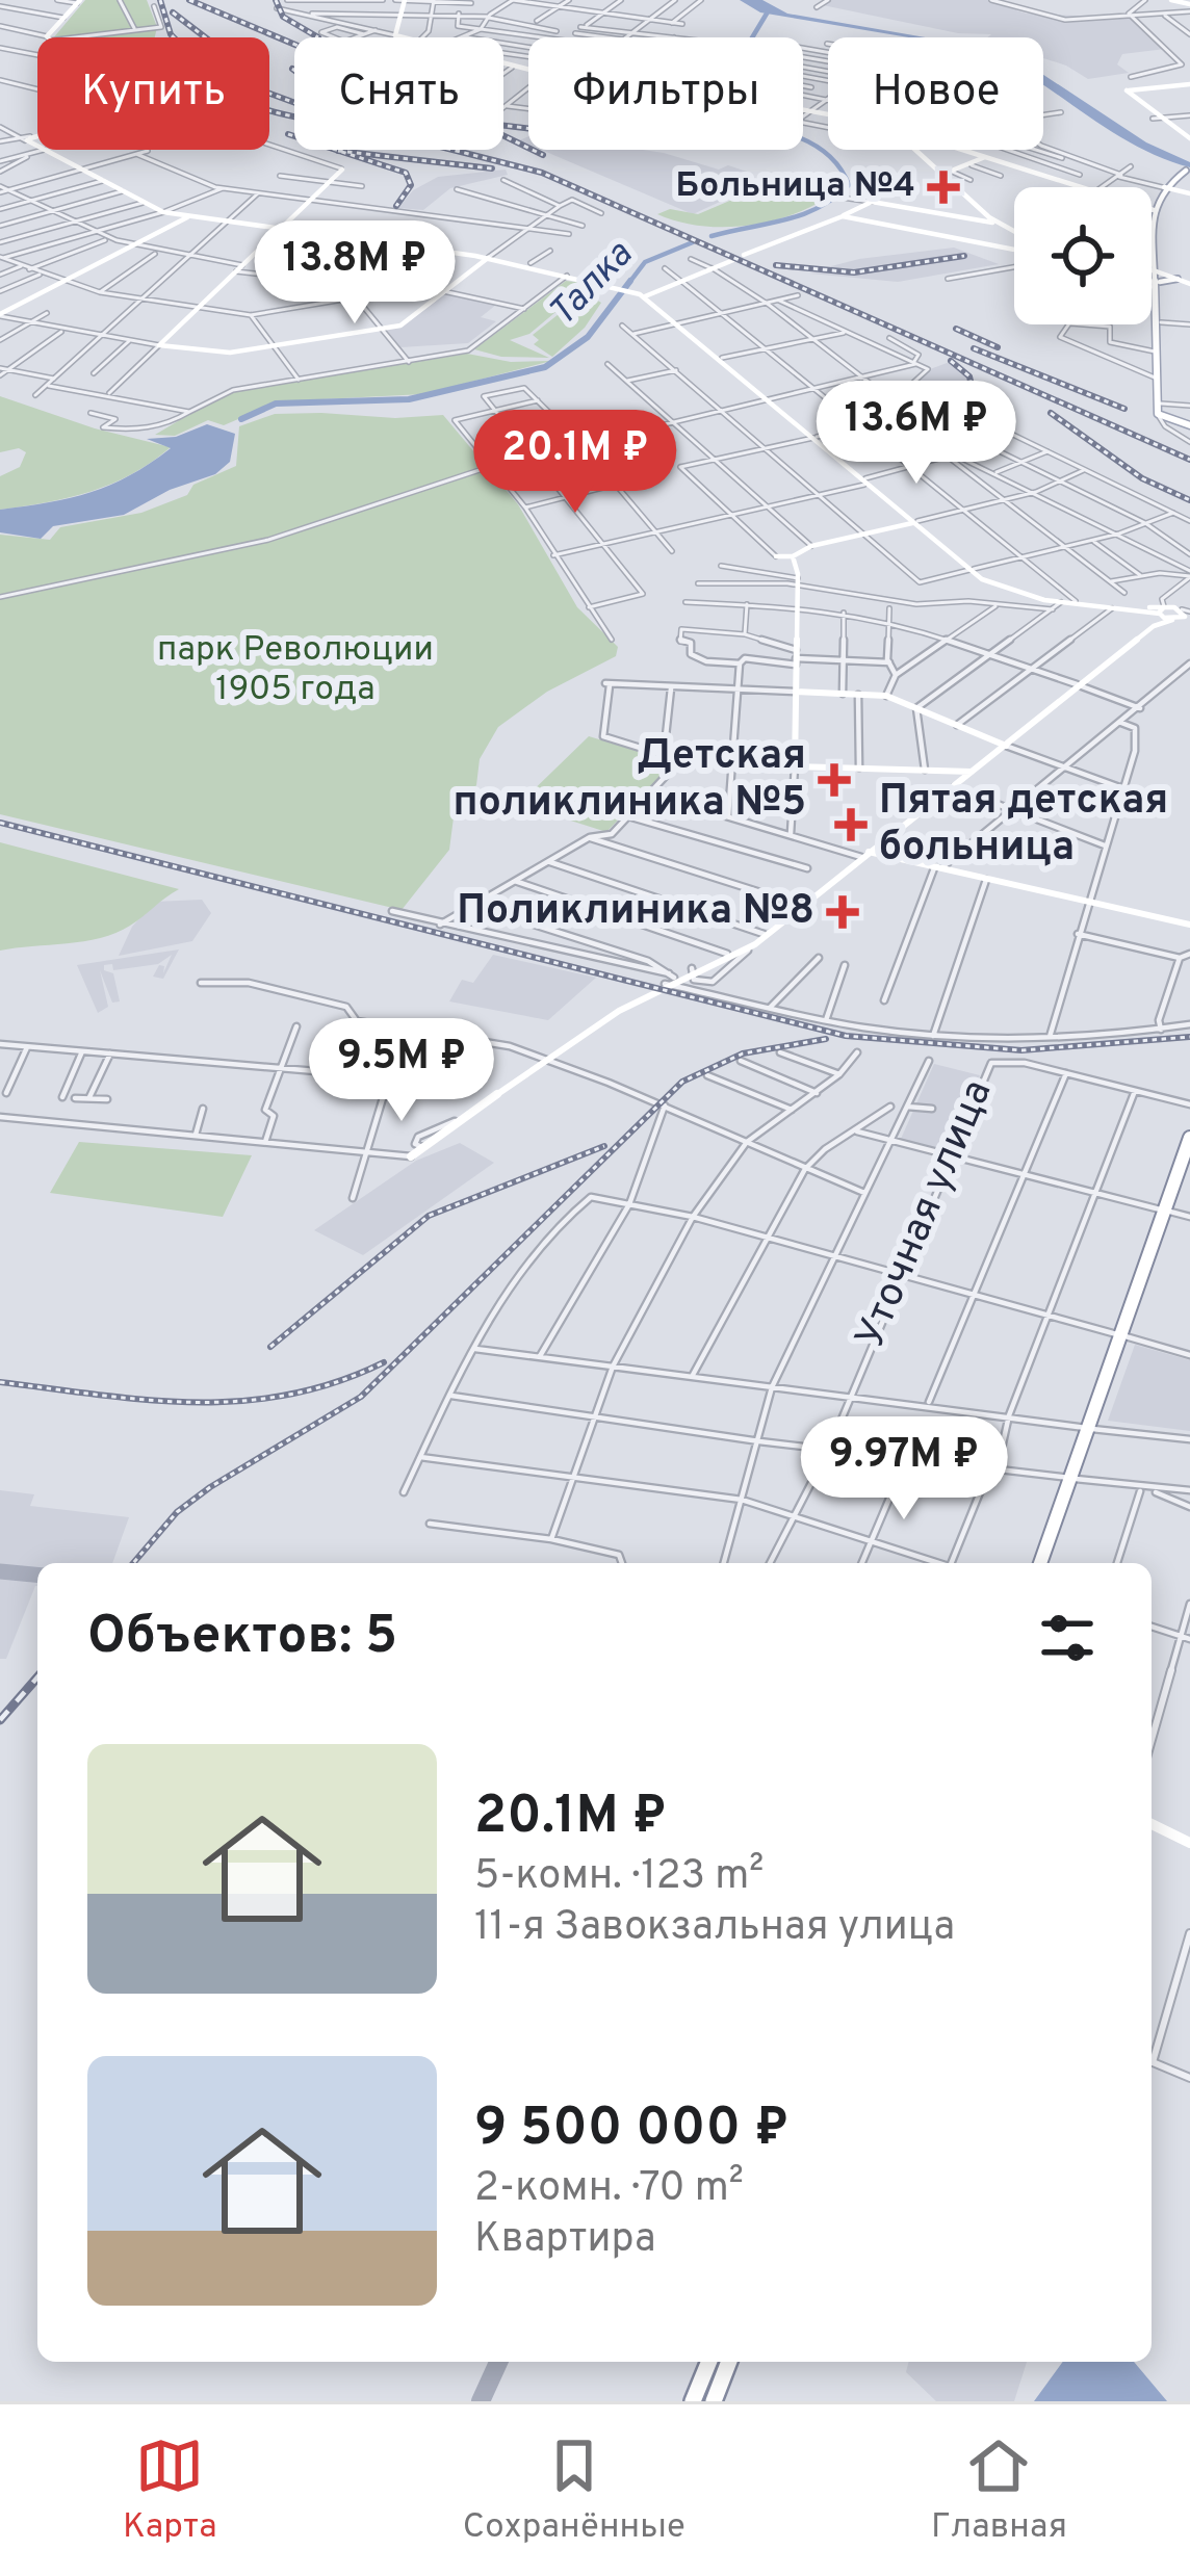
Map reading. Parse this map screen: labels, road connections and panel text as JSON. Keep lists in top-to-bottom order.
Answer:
{
  "streets": {
    "street": ["Уточная улица"]
  },
  "water": ["Талка"],
  "parks": ["парк Революции 1905 года"],
  "places": {
    "health": [
      "Больница №4",
      "Детская поликлиника №5",
      "Пятая детская больница",
      "Поликлиника №8"
    ]
  },
  "page": {
    "chip": [
      "Купить",
      "Снять",
      "Фильтры",
      "Новое"
    ],
    "price": [
      "13.8M ₽",
      "13.6M ₽",
      "20.1M ₽",
      "9.5M ₽",
      "9.97M ₽"
    ],
    "heading": "Объектов: 5",
    "list": [
      {
        "name": "20.1M ₽",
        "note": "5-комн. · 123 m² · 11-я Завокзальная улица"
      },
      {
        "name": "9 500 000 ₽",
        "note": "2-комн. · 70 m² · Квартира"
      }
    ],
    "tabs": ["Карта", "Сохранённые", "Главная"]
  }
}
